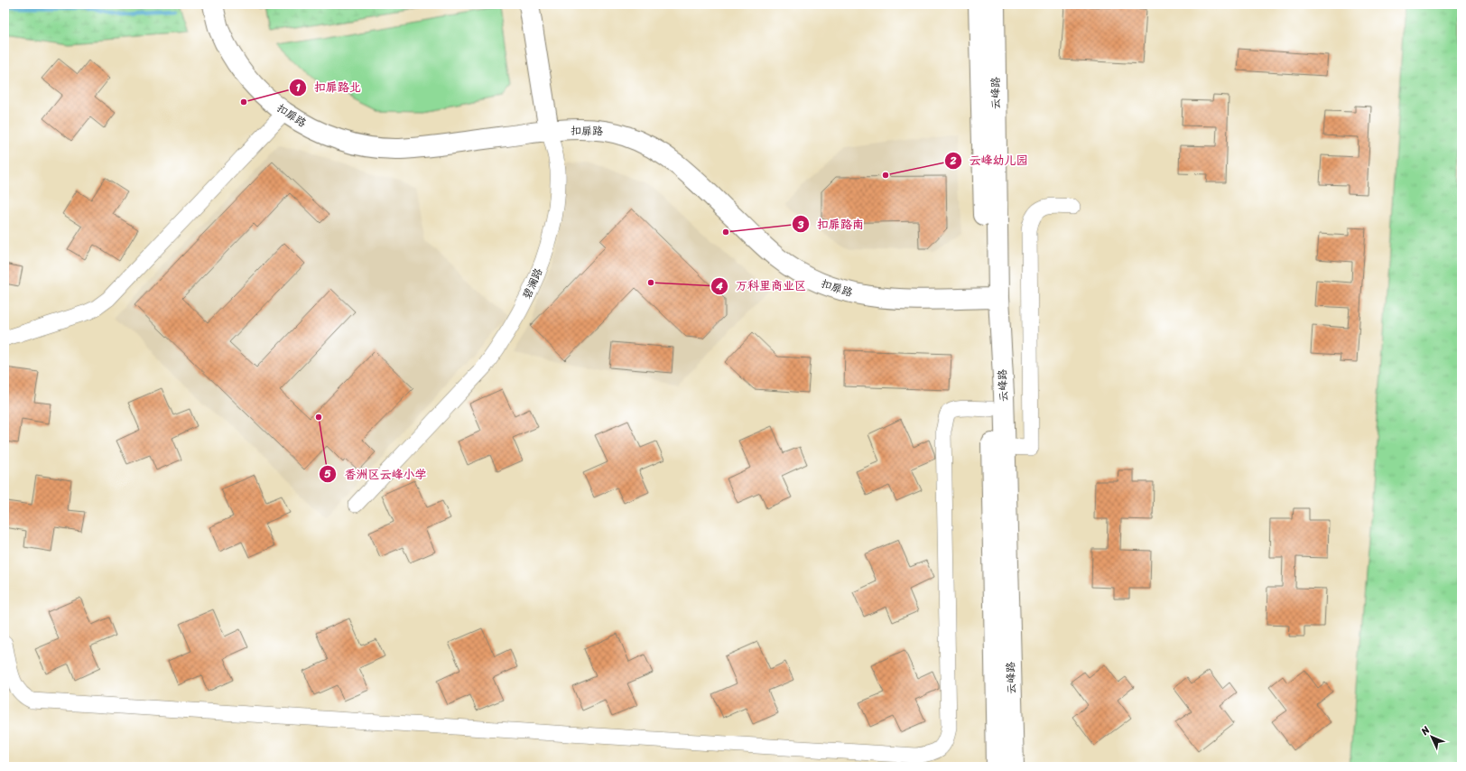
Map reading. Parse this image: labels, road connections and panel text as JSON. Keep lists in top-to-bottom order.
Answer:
{
  "streets": {
    "street": ["云峰路", "扣扉路", "碧澜路"]
  },
  "crossings": [
    ["云峰路", "扣扉路"],
    ["扣扉路", "碧澜路"]
  ],
  "places": [
    "扣扉路北",
    "云峰幼儿园",
    "扣扉路南",
    "万科里商业区",
    "香洲区云峰小学"
  ],
  "north": "top left"
}
